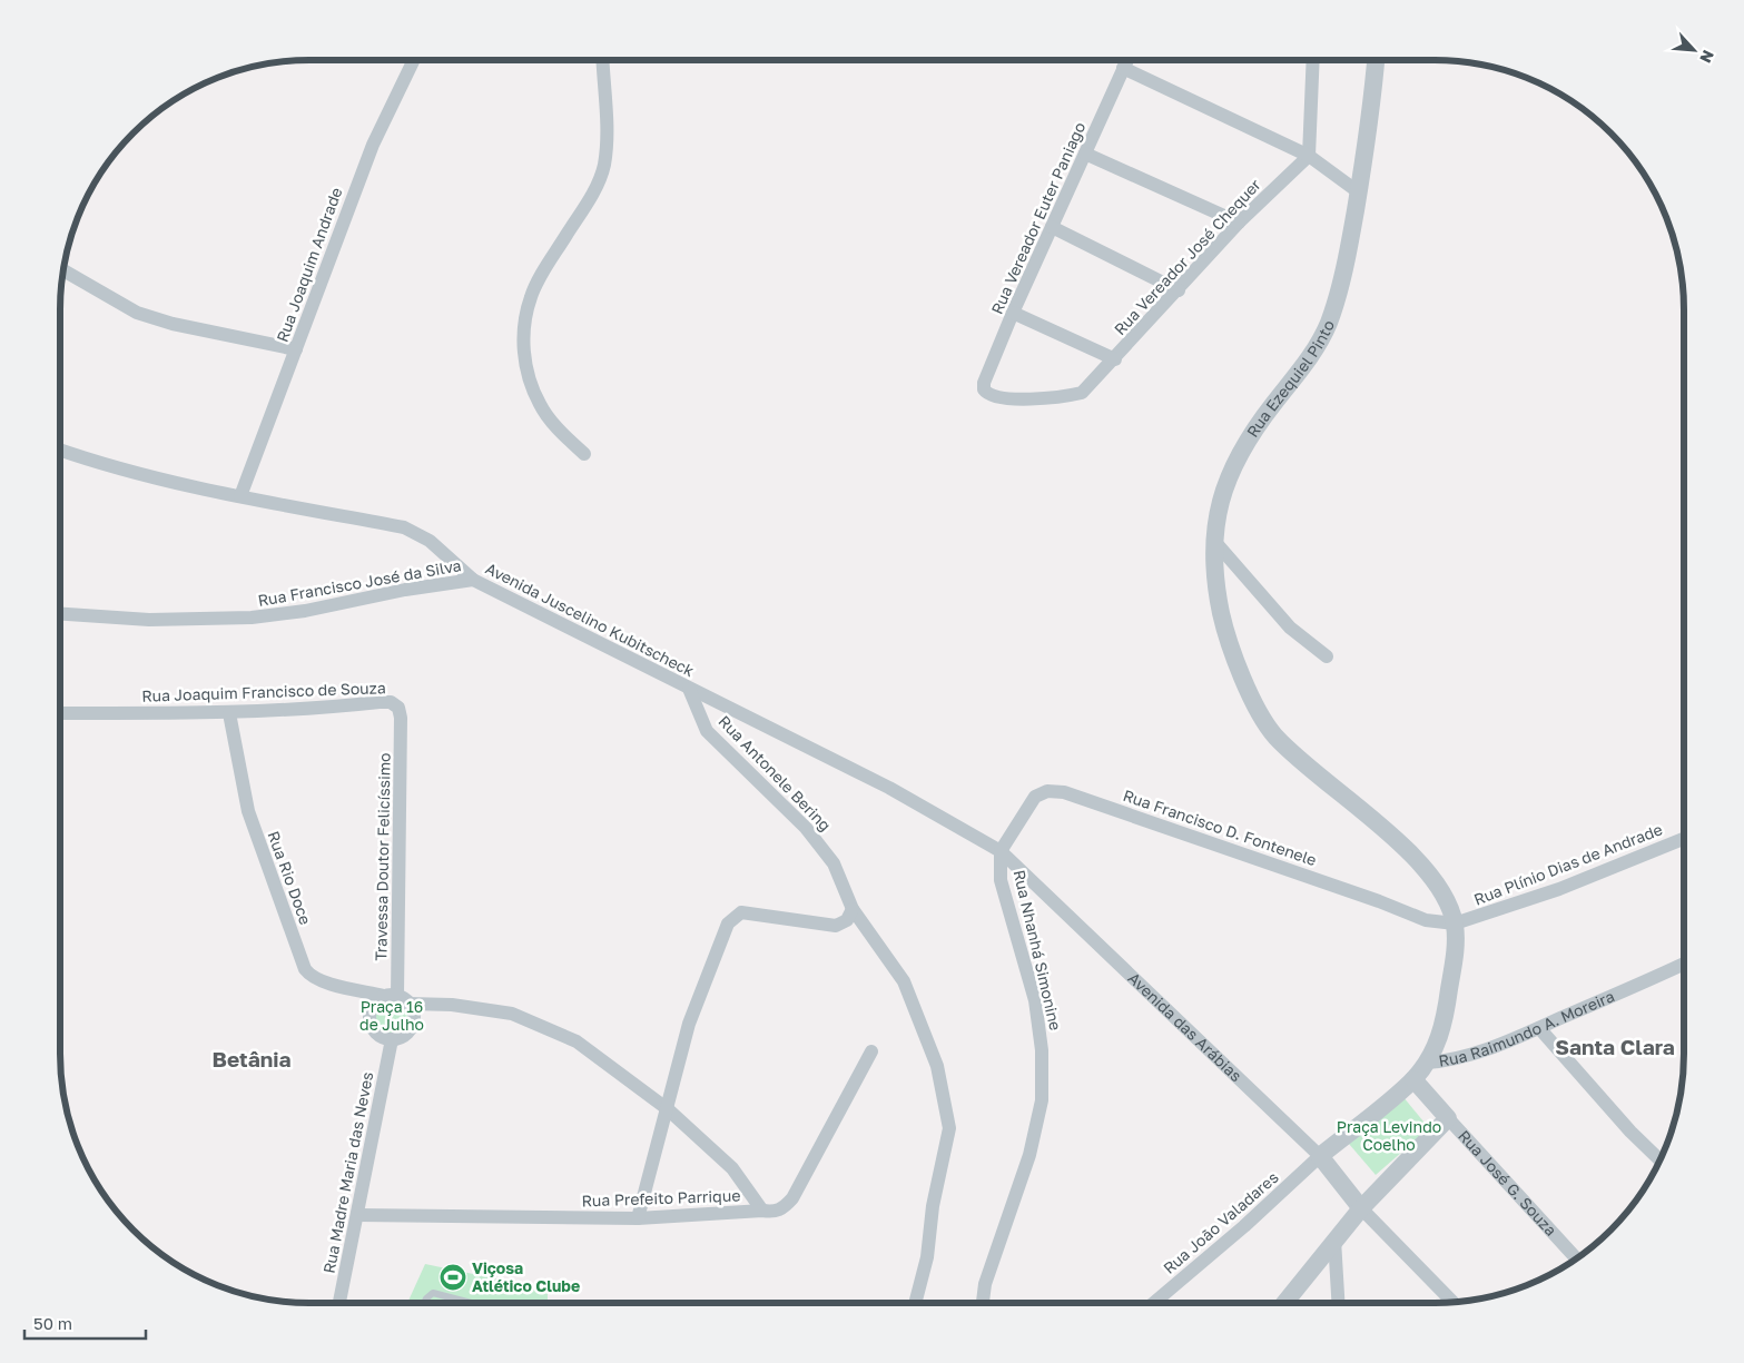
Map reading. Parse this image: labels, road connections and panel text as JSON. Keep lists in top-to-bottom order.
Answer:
{
  "streets": {
    "street": [
      "Rua Vereador Euter Paniago",
      "Rua Vereador José Chequer",
      "Rua Joaquim Andrade",
      "Rua Ezequiel Pinto",
      "Rua Francisco José da Silva",
      "Avenida Juscelino Kubitscheck",
      "Rua Joaquim Francisco de Souza",
      "Rua Antonele Bering",
      "Rua Francisco D. Fontenele",
      "Travessa Doutor Felicíssimo",
      "Rua Plínio Dias de Andrade",
      "Rua Rio Doce",
      "Rua Nhanhá Simonine",
      "Avenida das Arábias",
      "Rua Raimundo A. Moreira",
      "Rua Madre Maria das Neves",
      "Rua José G. Souza",
      "Rua Prefeito Parrique",
      "Rua João Valadares"
    ]
  },
  "crossings": [
    ["Rua Vereador Euter Paniago", "Rua Vereador José Chequer"],
    ["Rua Joaquim Andrade", "Avenida Juscelino Kubitscheck"],
    ["Rua Ezequiel Pinto", "Rua Francisco D. Fontenele"],
    ["Rua Ezequiel Pinto", "Rua Plínio Dias de Andrade"],
    ["Rua Francisco José da Silva", "Avenida Juscelino Kubitscheck"],
    ["Avenida Juscelino Kubitscheck", "Rua Antonele Bering"],
    ["Avenida Juscelino Kubitscheck", "Rua Francisco D. Fontenele"],
    ["Avenida Juscelino Kubitscheck", "Rua Nhanhá Simonine"],
    ["Avenida Juscelino Kubitscheck", "Avenida das Arábias"],
    ["Rua Joaquim Francisco de Souza", "Travessa Doutor Felicíssimo"],
    ["Rua Joaquim Francisco de Souza", "Rua Rio Doce"],
    ["Rua Francisco D. Fontenele", "Rua Plínio Dias de Andrade"],
    ["Rua Francisco D. Fontenele", "Rua Nhanhá Simonine"],
    ["Rua Francisco D. Fontenele", "Avenida das Arábias"],
    ["Travessa Doutor Felicíssimo", "Rua Rio Doce"],
    ["Travessa Doutor Felicíssimo", "Rua Madre Maria das Neves"],
    ["Rua Rio Doce", "Rua Madre Maria das Neves"],
    ["Rua Rio Doce", "Rua Prefeito Parrique"],
    ["Rua Nhanhá Simonine", "Avenida das Arábias"],
    ["Avenida das Arábias", "Rua Raimundo A. Moreira"],
    ["Avenida das Arábias", "Rua João Valadares"],
    ["Rua Raimundo A. Moreira", "Rua José G. Souza"],
    ["Rua Raimundo A. Moreira", "Rua João Valadares"],
    ["Rua Madre Maria das Neves", "Rua Prefeito Parrique"]
  ],
  "districts": ["Santa Clara", "Betânia"],
  "parks": ["Praça 16 de Julho", "Praça Levindo Coelho"],
  "places": {
    "sports": ["Viçosa Atlético Clube"]
  },
  "scale_bar": "50 m",
  "north": "bottom right"
}
